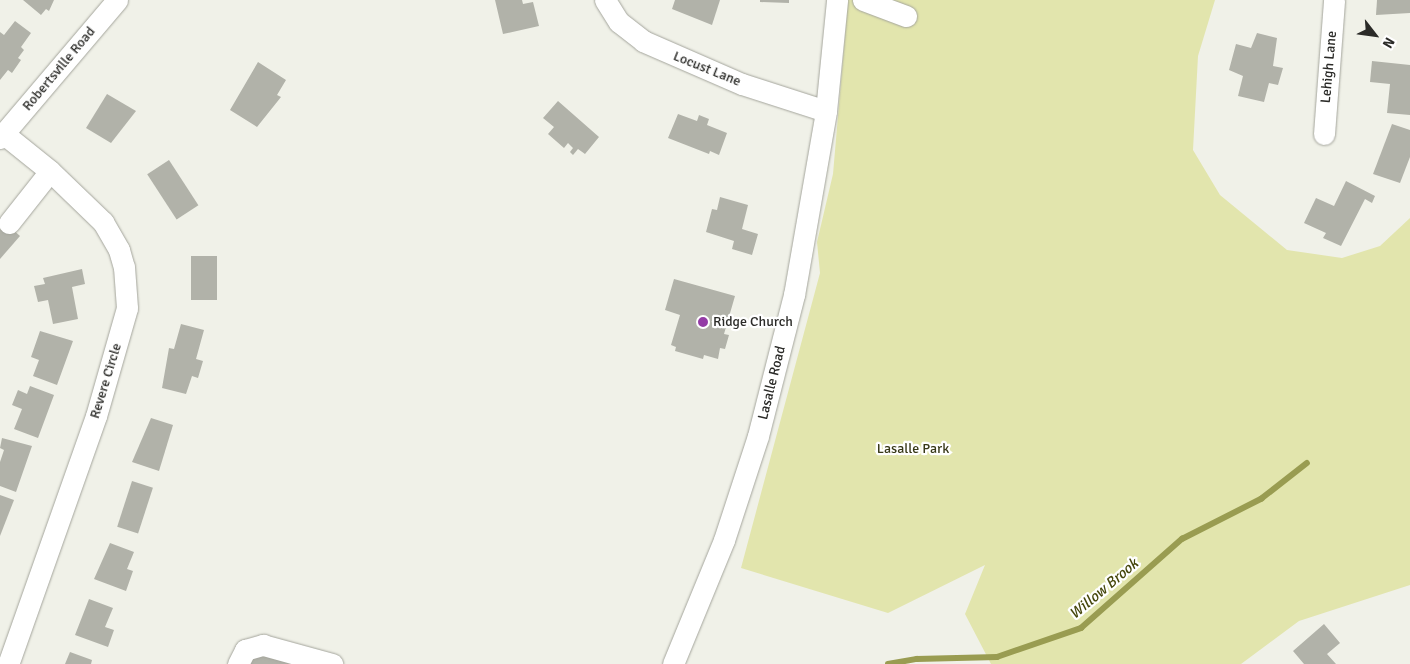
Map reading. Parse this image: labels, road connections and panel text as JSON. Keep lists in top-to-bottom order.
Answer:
{
  "streets": {
    "street": [
      "Lehigh Lane",
      "Robertsville Road",
      "Locust Lane",
      "Revere Circle",
      "Lasalle Road"
    ]
  },
  "crossings": [
    ["Robertsville Road", "Revere Circle"],
    ["Locust Lane", "Lasalle Road"]
  ],
  "water": ["Willow Brook"],
  "parks": ["Lasalle Park"],
  "places": ["Ridge Church"],
  "north": "bottom right"
}
